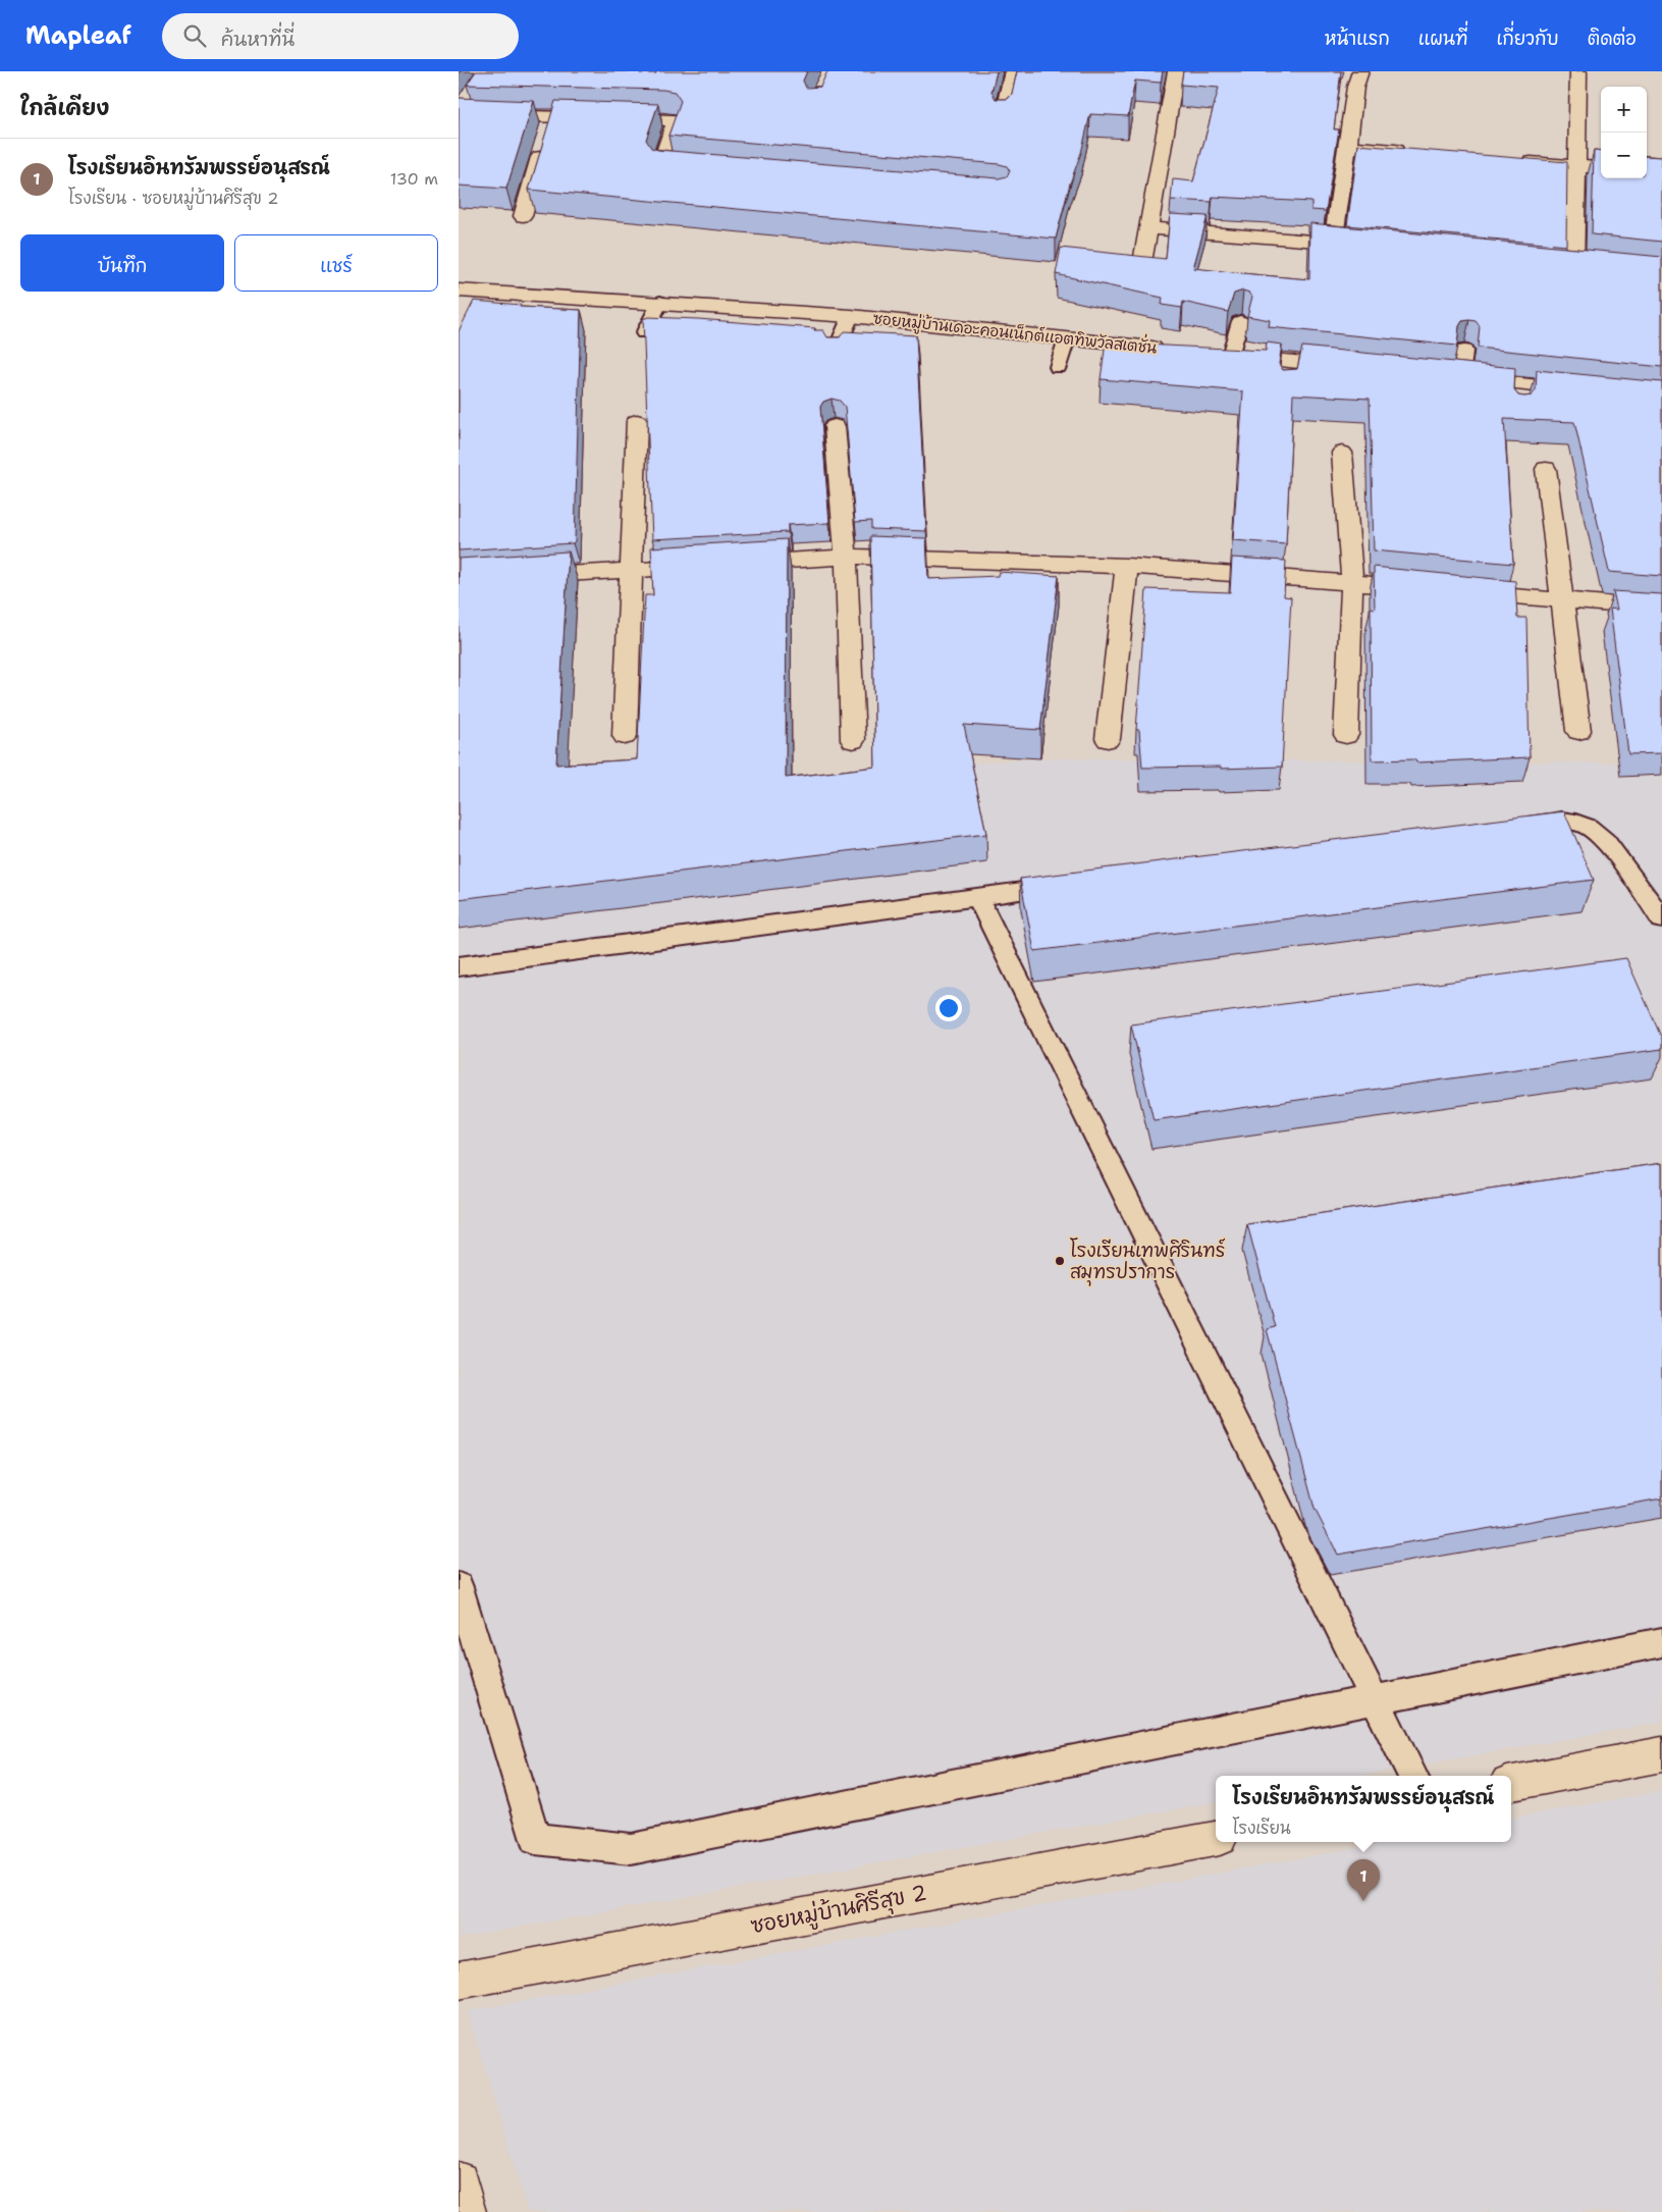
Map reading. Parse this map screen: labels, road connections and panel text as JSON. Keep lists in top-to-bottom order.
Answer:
{
  "streets": {
    "street": ["ซอยหมู่บ้านเดอะคอนเน็กต์แอตทิพวัลสเตชั่น", "ซอยหมู่บ้านศิรีสุข 2"]
  },
  "places": ["โรงเรียนเทพศิรินทร์ สมุทรปราการ"],
  "page": {
    "header": "Mapleaf",
    "search": "ค้นหาที่นี่",
    "nav": [
      "หน้าแรก",
      "แผนที่",
      "เกี่ยวกับ",
      "ติดต่อ"
    ],
    "heading": "ใกล้เคียง",
    "map_buttons": ["+", "−"],
    "list": [
      {
        "mark": "1",
        "name": "โรงเรียนอินทรัมพรรย์อนุสรณ์",
        "note": "โรงเรียน · ซอยหมู่บ้านศิรีสุข 2",
        "value": "130 m"
      }
    ],
    "buttons": ["บันทึก", "แชร์"],
    "popup": ["โรงเรียนอินทรัมพรรย์อนุสรณ์", "โรงเรียน"],
    "pins": "1"
  }
}
